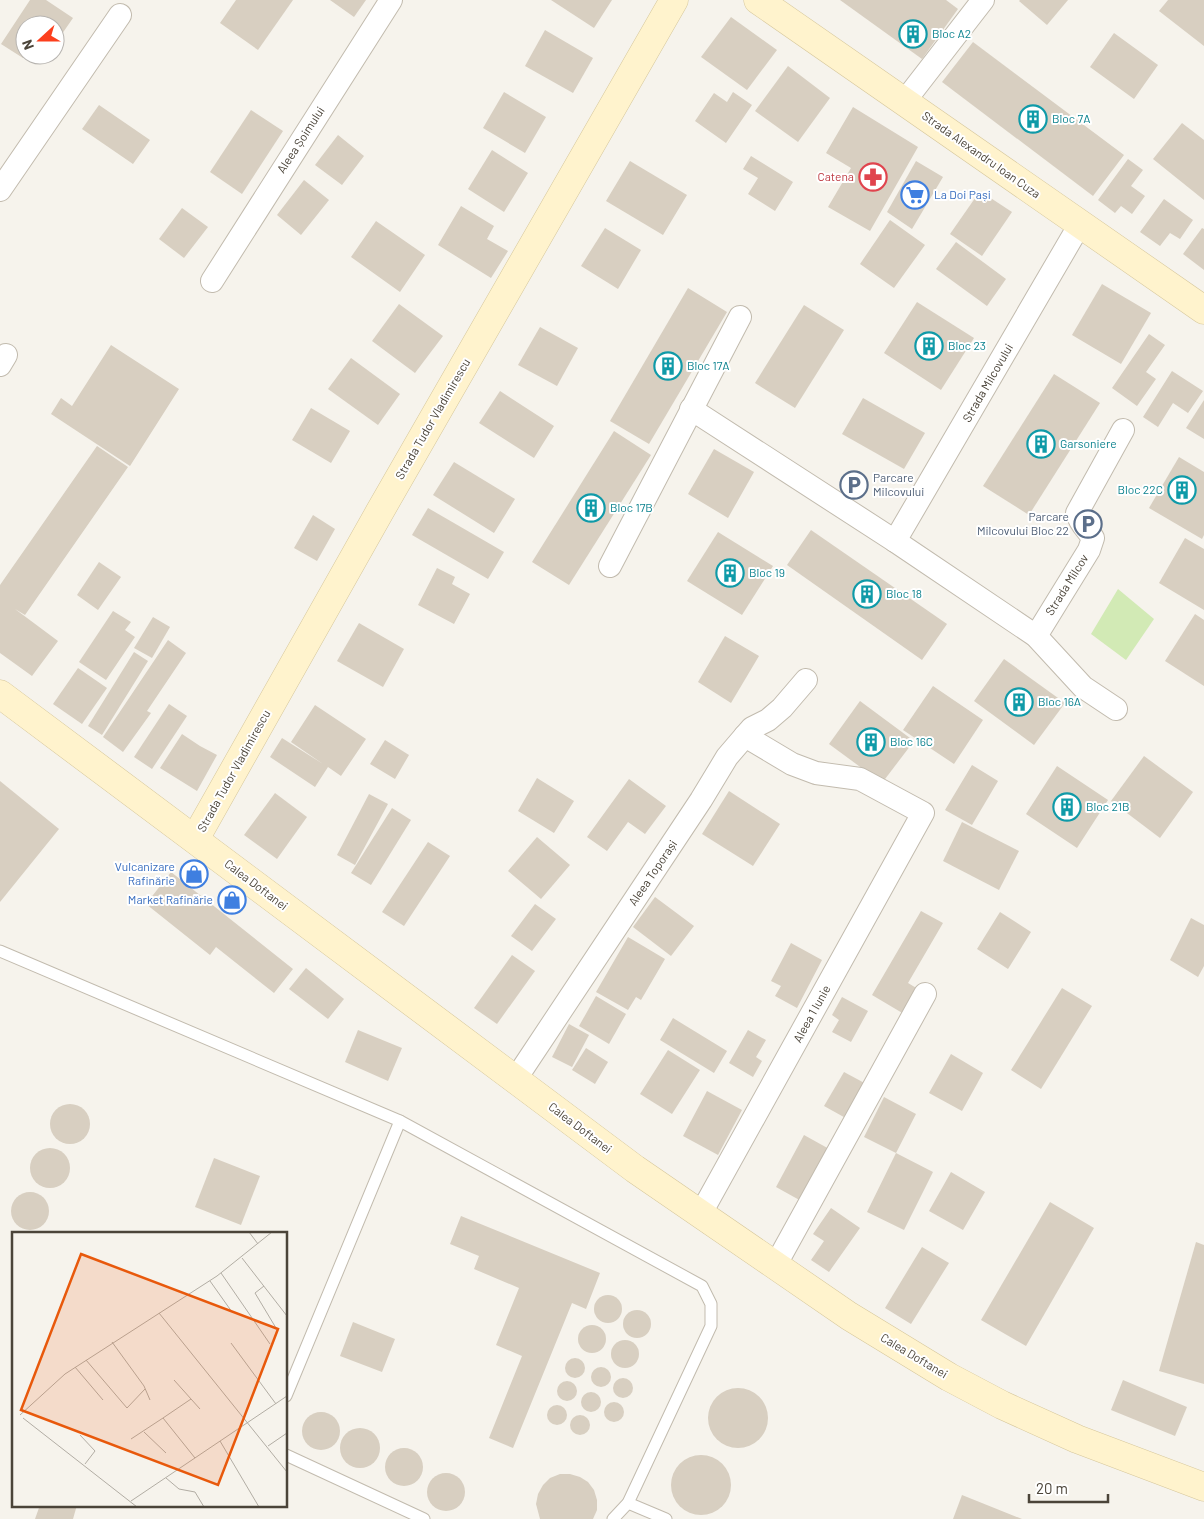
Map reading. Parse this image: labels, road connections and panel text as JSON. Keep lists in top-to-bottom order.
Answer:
{
  "streets": {
    "street": [
      "Aleea Șoimului",
      "Strada Alexandru Ioan Cuza",
      "Strada Milcovului",
      "Strada Tudor Vladimirescu",
      "Strada Milcov",
      "Aleea Toporași",
      "Calea Doftanei",
      "Aleea 1 Iunie"
    ]
  },
  "crossings": [
    ["Strada Alexandru Ioan Cuza", "Strada Milcovului"],
    ["Strada Tudor Vladimirescu", "Calea Doftanei"],
    ["Aleea Toporași", "Calea Doftanei"],
    ["Aleea Toporași", "Aleea 1 Iunie"],
    ["Calea Doftanei", "Aleea 1 Iunie"]
  ],
  "places": {
    "building": [
      "Bloc A2",
      "Bloc 7A",
      "Bloc 23",
      "Bloc 17A",
      "Garsoniere",
      "Bloc 22C",
      "Bloc 17B",
      "Bloc 19",
      "Bloc 18",
      "Bloc 16A",
      "Bloc 16C",
      "Bloc 21B"
    ],
    "pharmacy": ["Catena"],
    "supermarket": ["La Doi Pași"],
    "parking": ["Parcare Milcovului", "Parcare Milcovului Bloc 22"],
    "shop": ["Vulcanizare Rafinărie", "Market Rafinărie"]
  },
  "scale_bar": "20 m",
  "north": "left"
}
